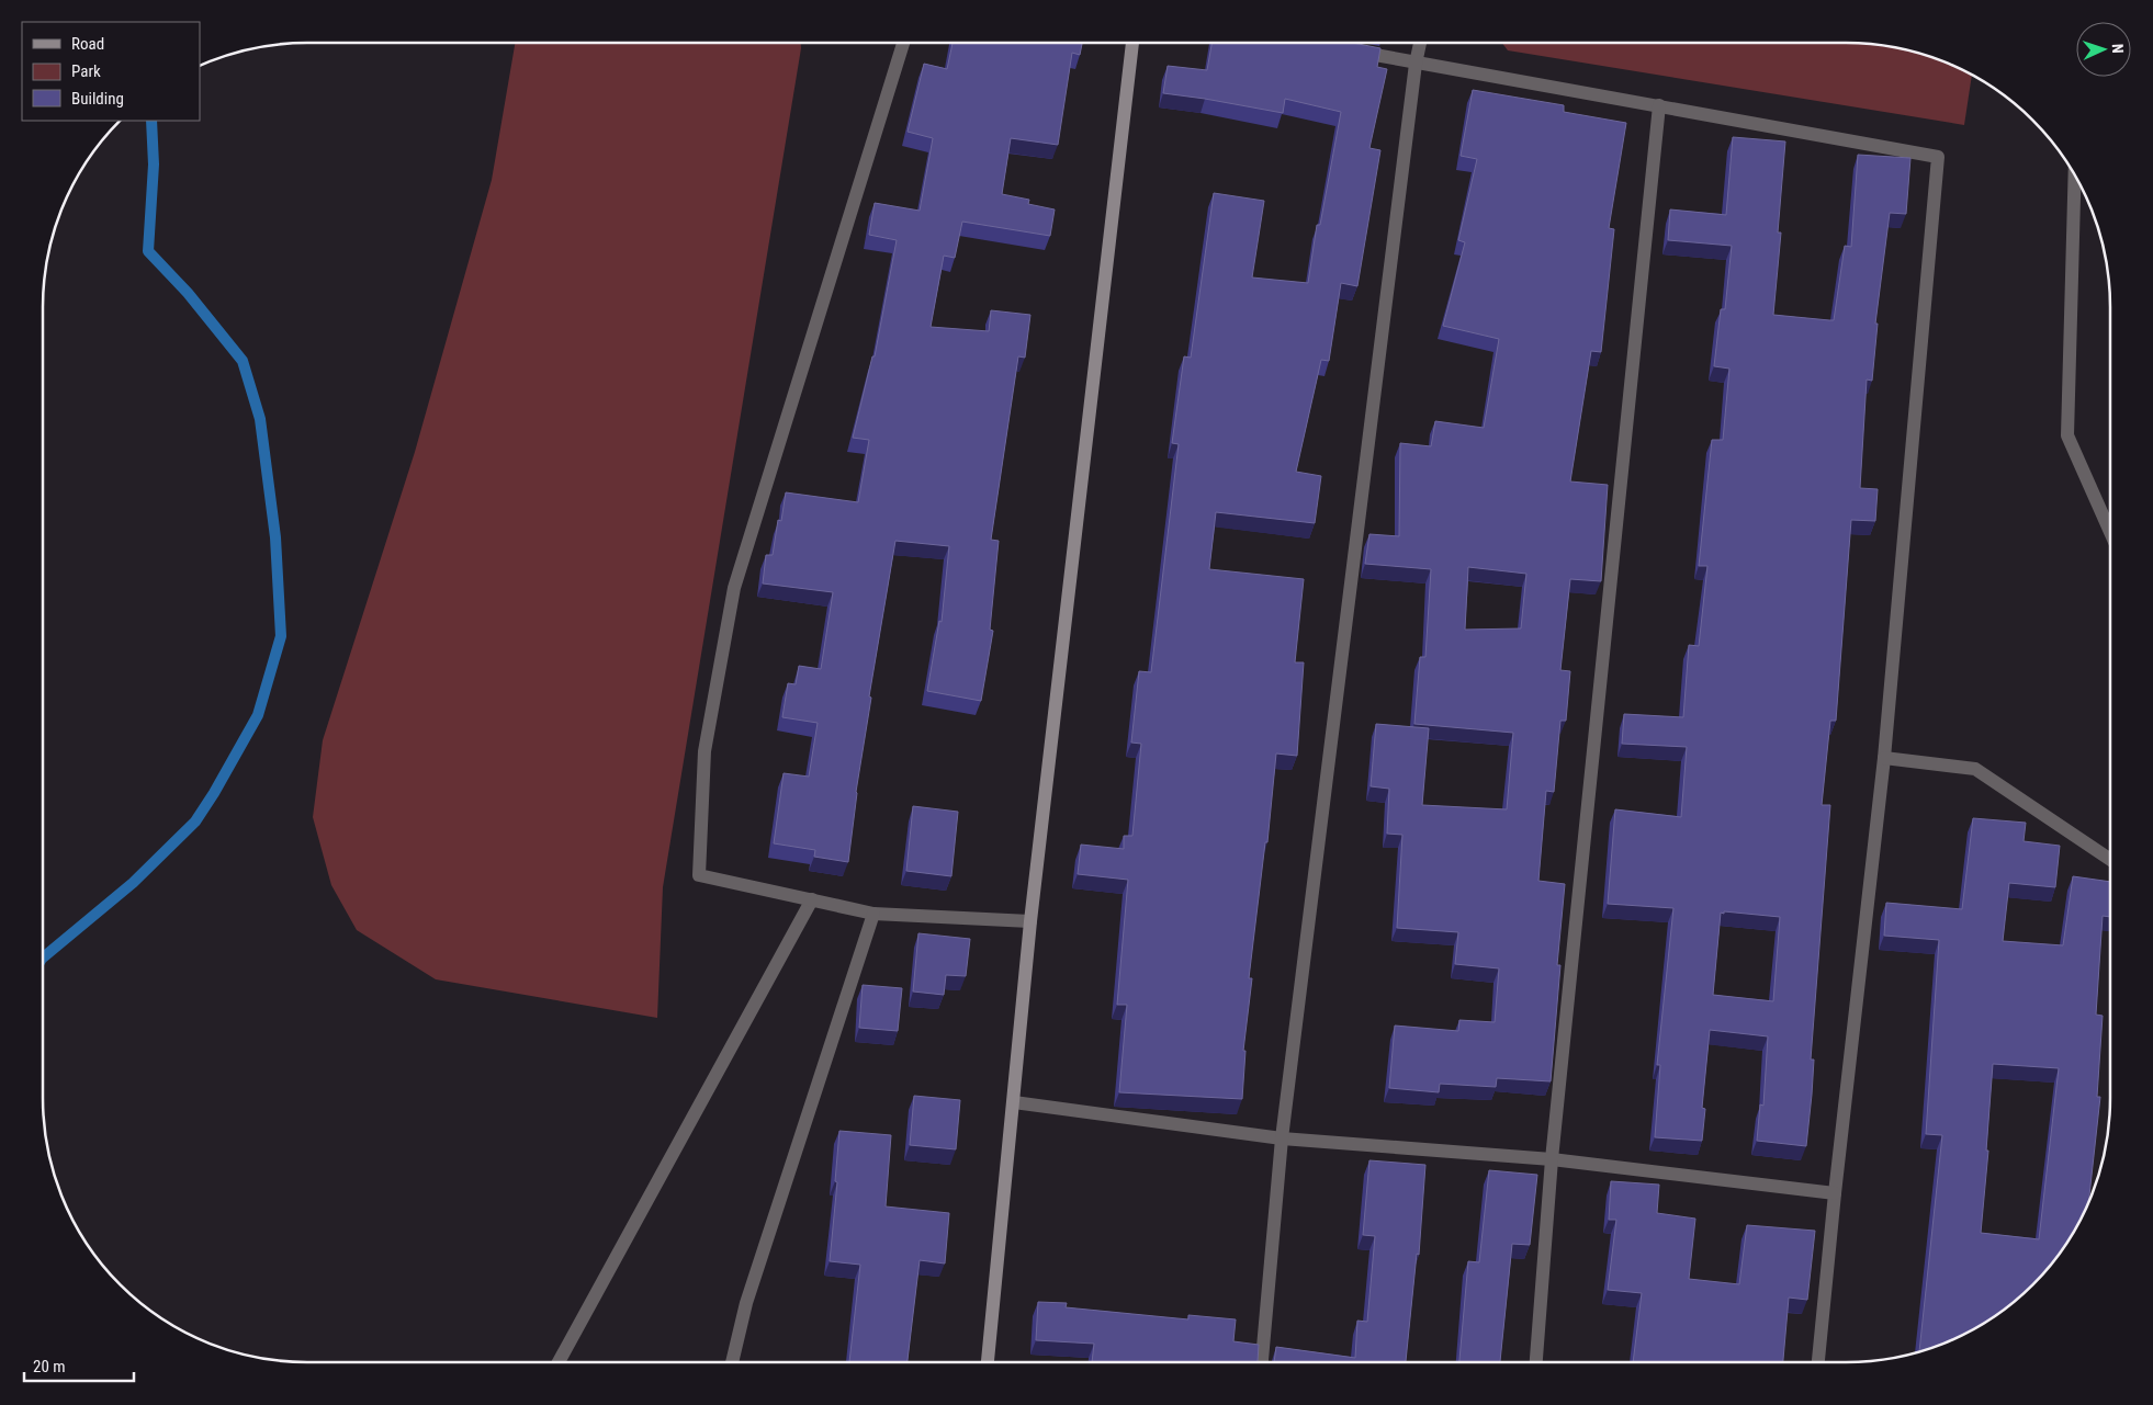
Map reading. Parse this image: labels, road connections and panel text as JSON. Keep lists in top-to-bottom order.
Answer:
{
  "legend": ["Road", "Park", "Building"],
  "scale_bar": "20 m",
  "north": "right"
}
